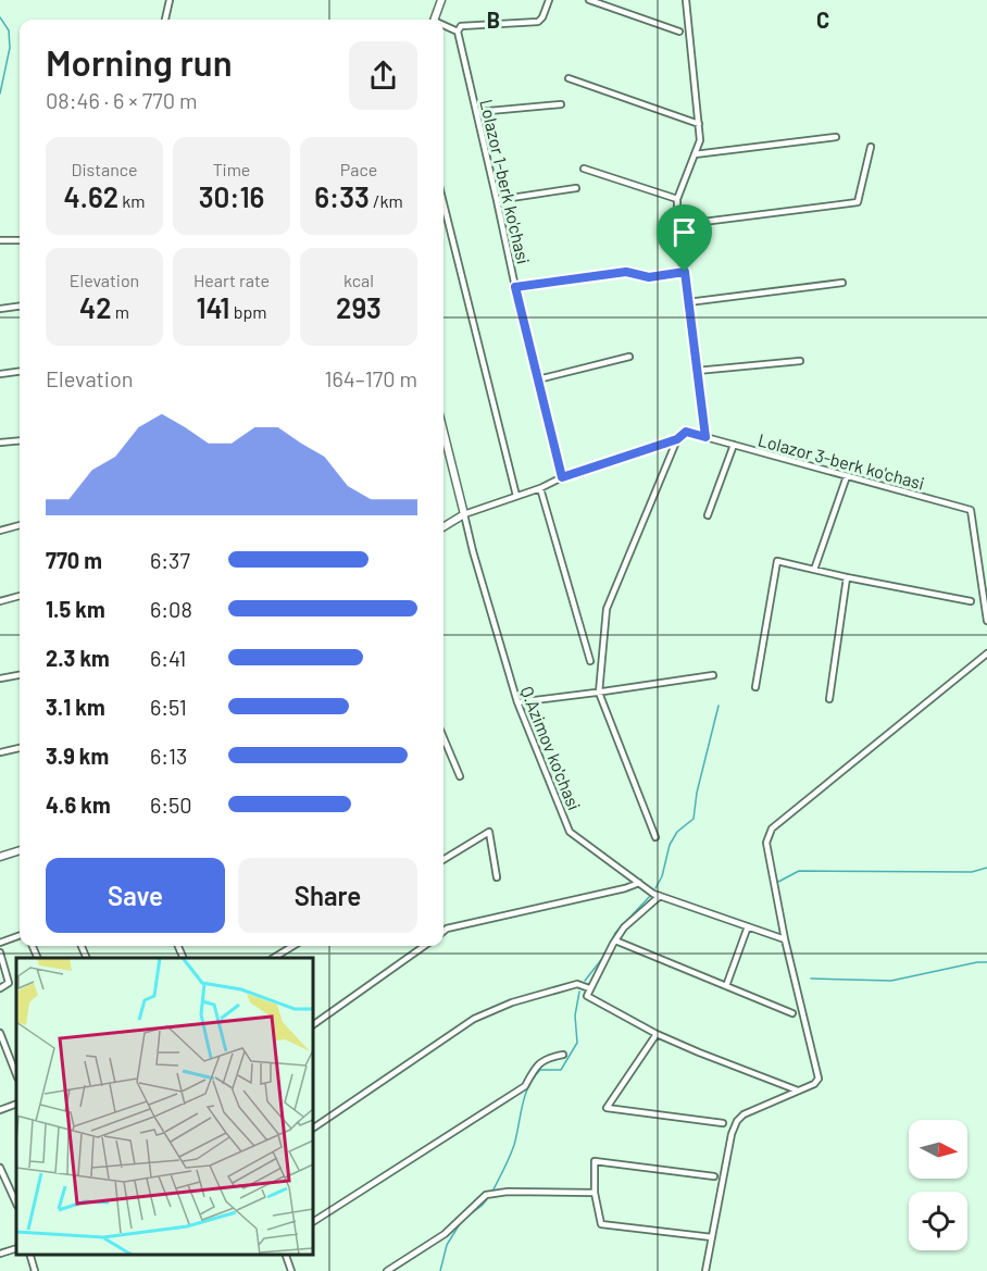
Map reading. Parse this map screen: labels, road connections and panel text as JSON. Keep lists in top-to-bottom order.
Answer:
{
  "streets": {
    "street": ["Lolazor 1-berk ko'chasi", "Lolazor 3-berk ko'chasi", "Q.Azimov ko'chasi"]
  },
  "north": "right",
  "page": {
    "heading": ["Morning run", "08:46 · 6 × 770 m"],
    "stats": [
      ["Distance", "4.62 km"],
      ["Time", "30:16"],
      ["Pace", "6:33 /km"],
      ["Elevation", "42 m"],
      ["Heart rate", "141 bpm"],
      ["kcal", "293"]
    ],
    "chart": ["Elevation", "164–170 m"],
    "list": [
      {
        "name": "770 m",
        "note": "6:37"
      },
      {
        "name": "1.5 km",
        "note": "6:08"
      },
      {
        "name": "2.3 km",
        "note": "6:41"
      },
      {
        "name": "3.1 km",
        "note": "6:51"
      },
      {
        "name": "3.9 km",
        "note": "6:13"
      },
      {
        "name": "4.6 km",
        "note": "6:50"
      }
    ],
    "buttons": ["Save", "Share"]
  },
  "grid": {
    "columns": ["B", "C"]
  }
}
